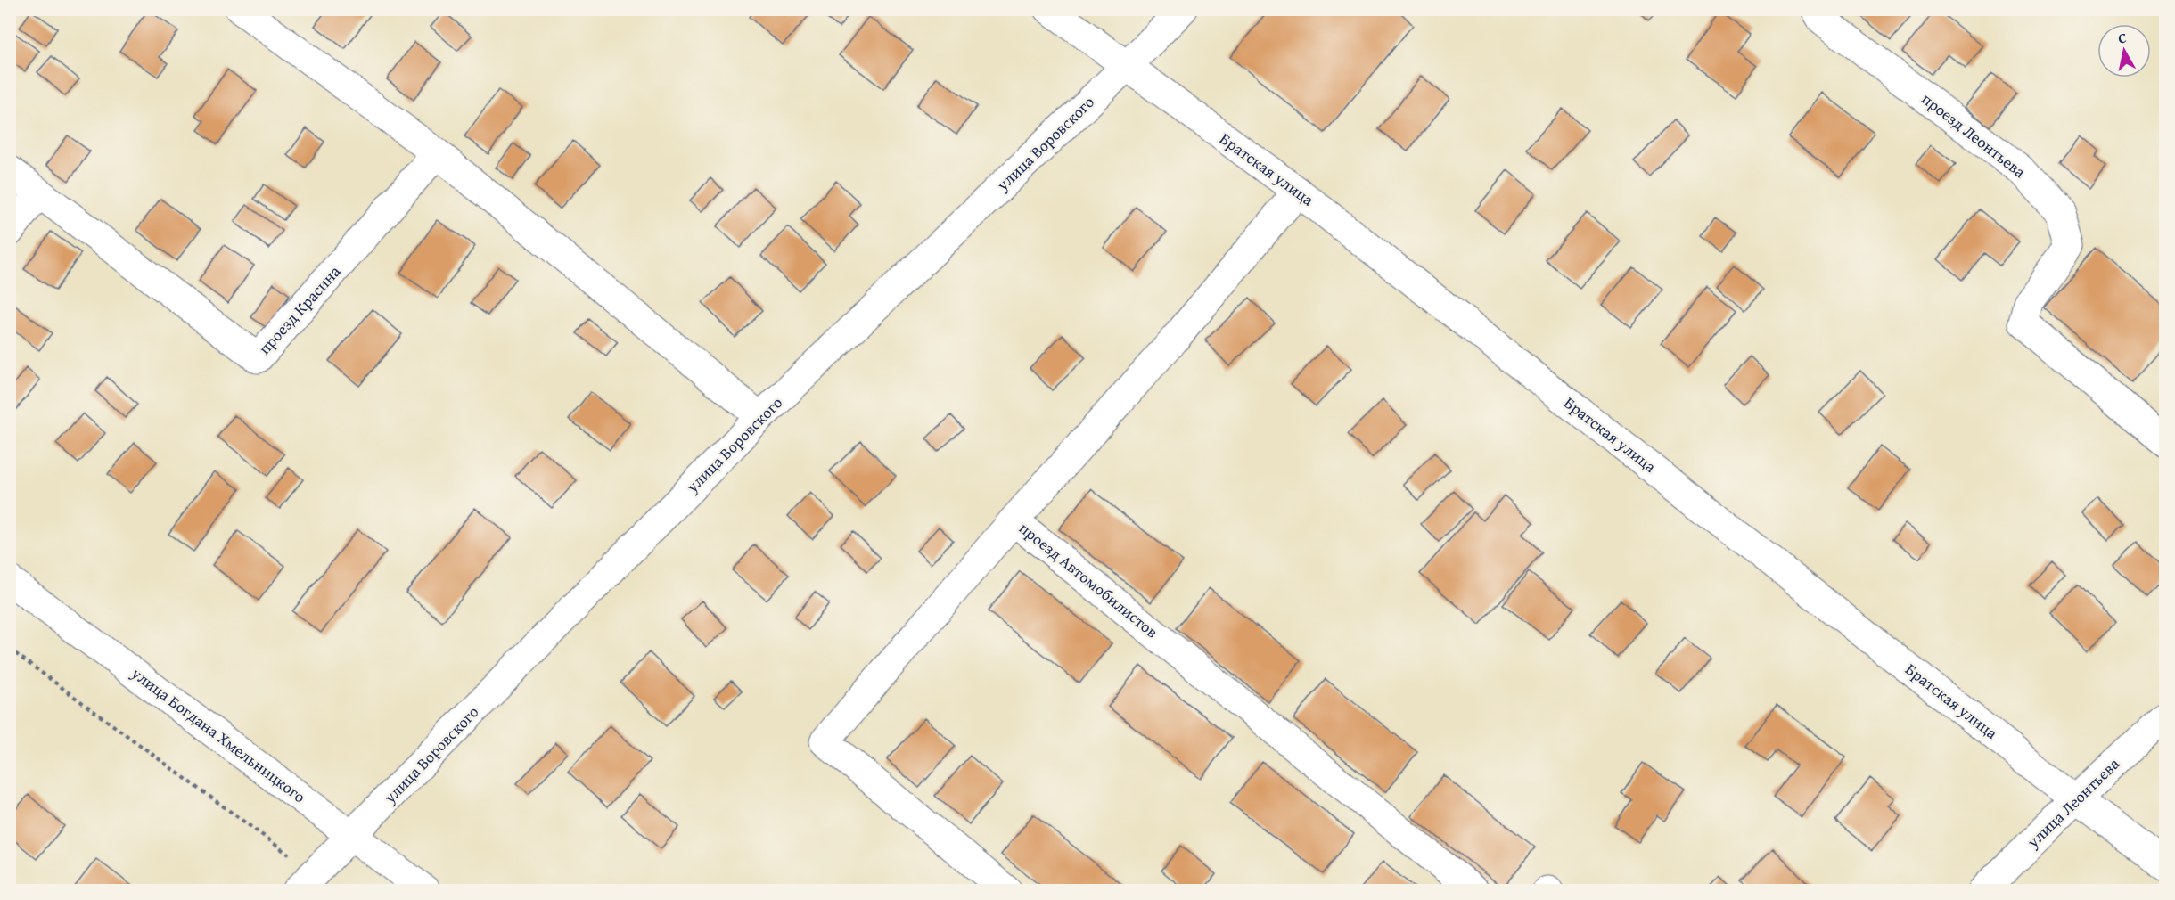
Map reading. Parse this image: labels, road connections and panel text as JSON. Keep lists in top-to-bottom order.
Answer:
{
  "streets": {
    "street": [
      "проезд Леонтьева",
      "улица Воровского",
      "Братская улица",
      "проезд Красина",
      "проезд Автомобилистов",
      "улица Богдана Хмельницкого",
      "улица Леонтьева"
    ]
  },
  "crossings": [
    ["улица Воровского", "Братская улица"],
    ["улица Воровского", "улица Богдана Хмельницкого"],
    ["Братская улица", "улица Леонтьева"]
  ],
  "north": "top"
}
